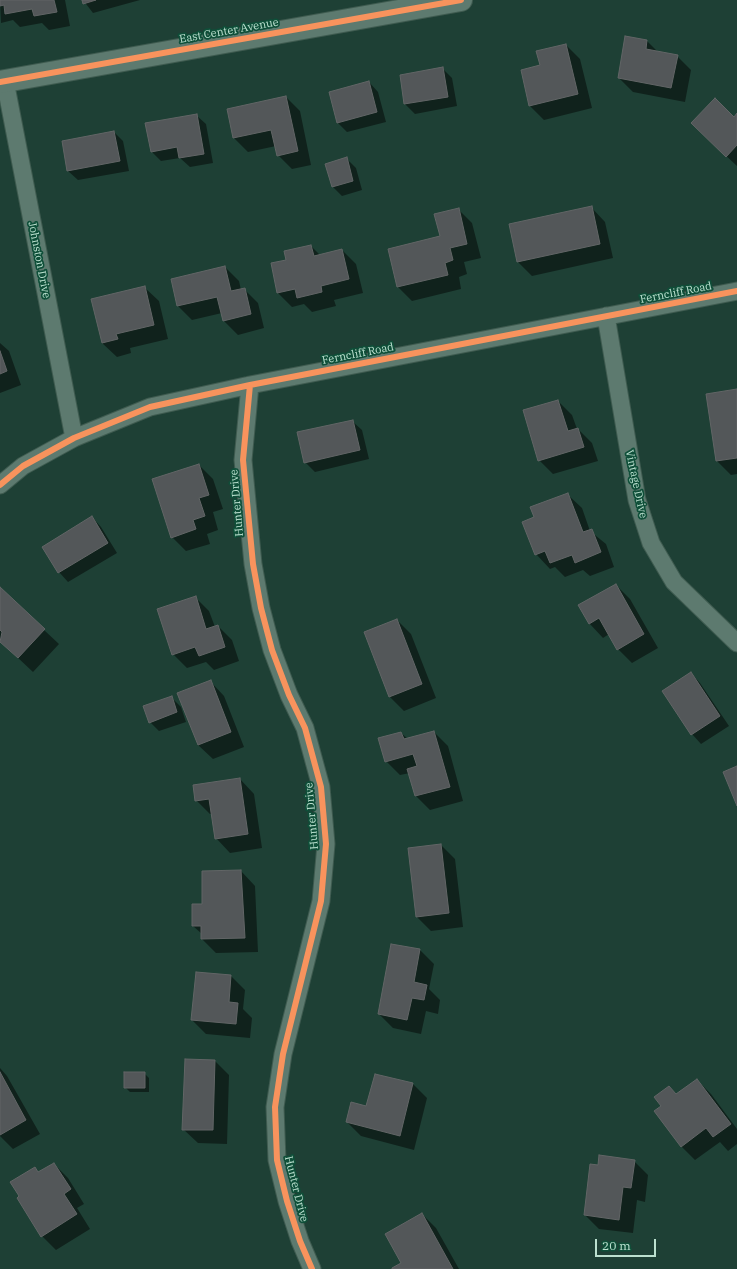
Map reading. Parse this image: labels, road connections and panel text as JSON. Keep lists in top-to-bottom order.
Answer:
{
  "streets": {
    "street": [
      "East Center Avenue",
      "Johnston Drive",
      "Ferncliff Road",
      "Vintage Drive",
      "Hunter Drive"
    ]
  },
  "crossings": [
    ["East Center Avenue", "Johnston Drive"],
    ["Johnston Drive", "Ferncliff Road"],
    ["Ferncliff Road", "Vintage Drive"],
    ["Ferncliff Road", "Hunter Drive"]
  ],
  "scale_bar": "20 m"
}
